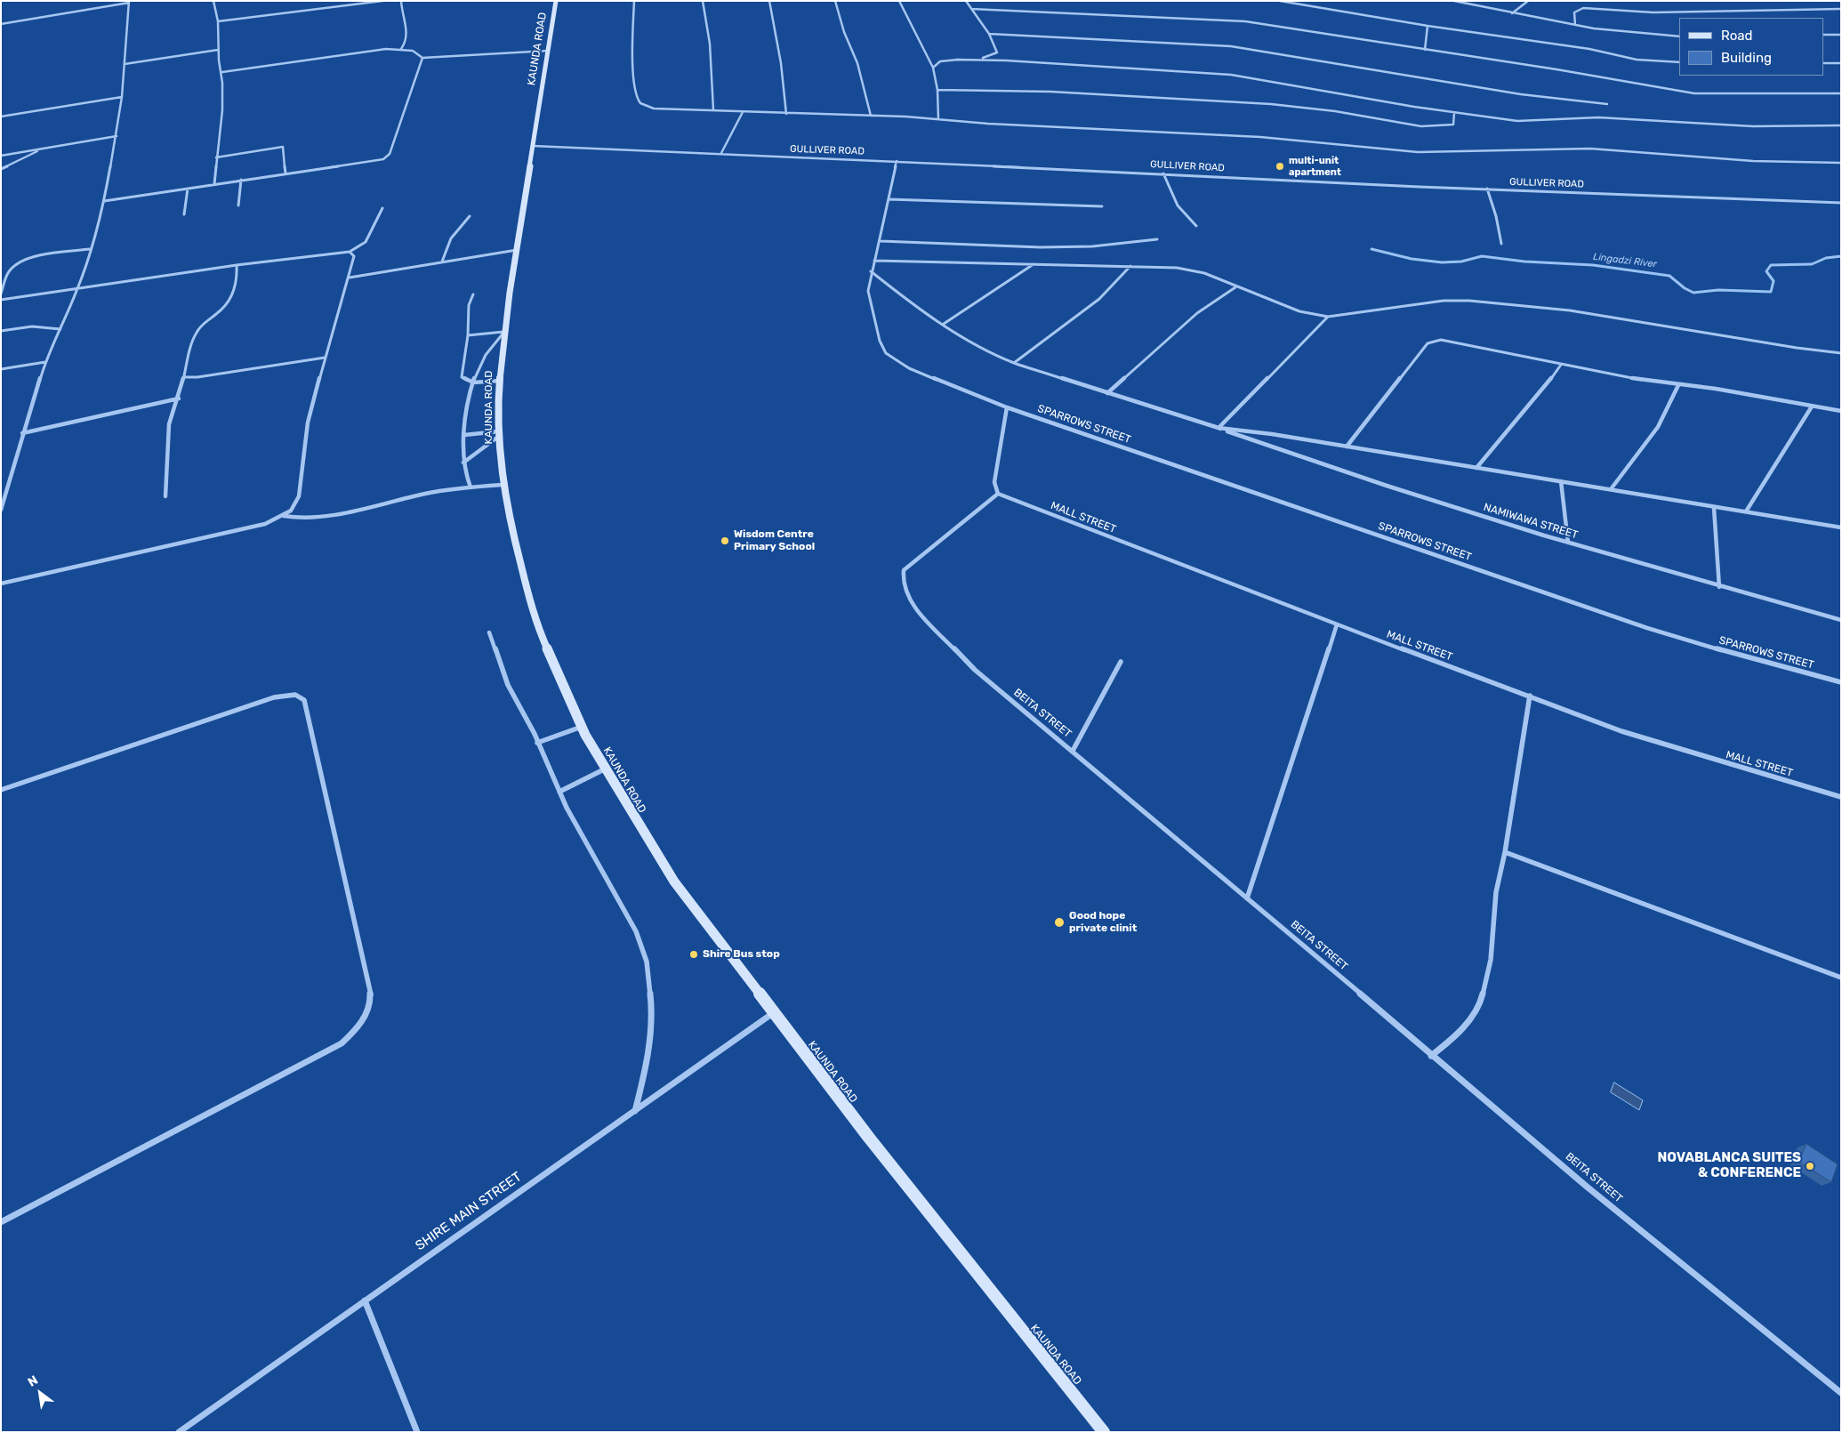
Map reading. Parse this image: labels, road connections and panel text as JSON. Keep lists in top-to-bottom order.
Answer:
{
  "streets": {
    "main road": ["KAUNDA ROAD"],
    "street": [
      "GULLIVER ROAD",
      "SPARROWS STREET",
      "MALL STREET",
      "NAMIWAWA STREET",
      "BEITA STREET",
      "SHIRE MAIN STREET"
    ]
  },
  "crossings": [
    ["KAUNDA ROAD", "GULLIVER ROAD"],
    ["KAUNDA ROAD", "SHIRE MAIN STREET"],
    ["GULLIVER ROAD", "SPARROWS STREET"],
    ["MALL STREET", "BEITA STREET"]
  ],
  "water": ["Lingadzi River"],
  "places": [
    "multi-unit apartment",
    "Wisdom Centre Primary School",
    "Good hope private clinit",
    "Shire Bus stop",
    "NOVABLANCA SUITES & CONFERENCE"
  ],
  "legend": ["Road", "Building"],
  "north": "top left"
}
